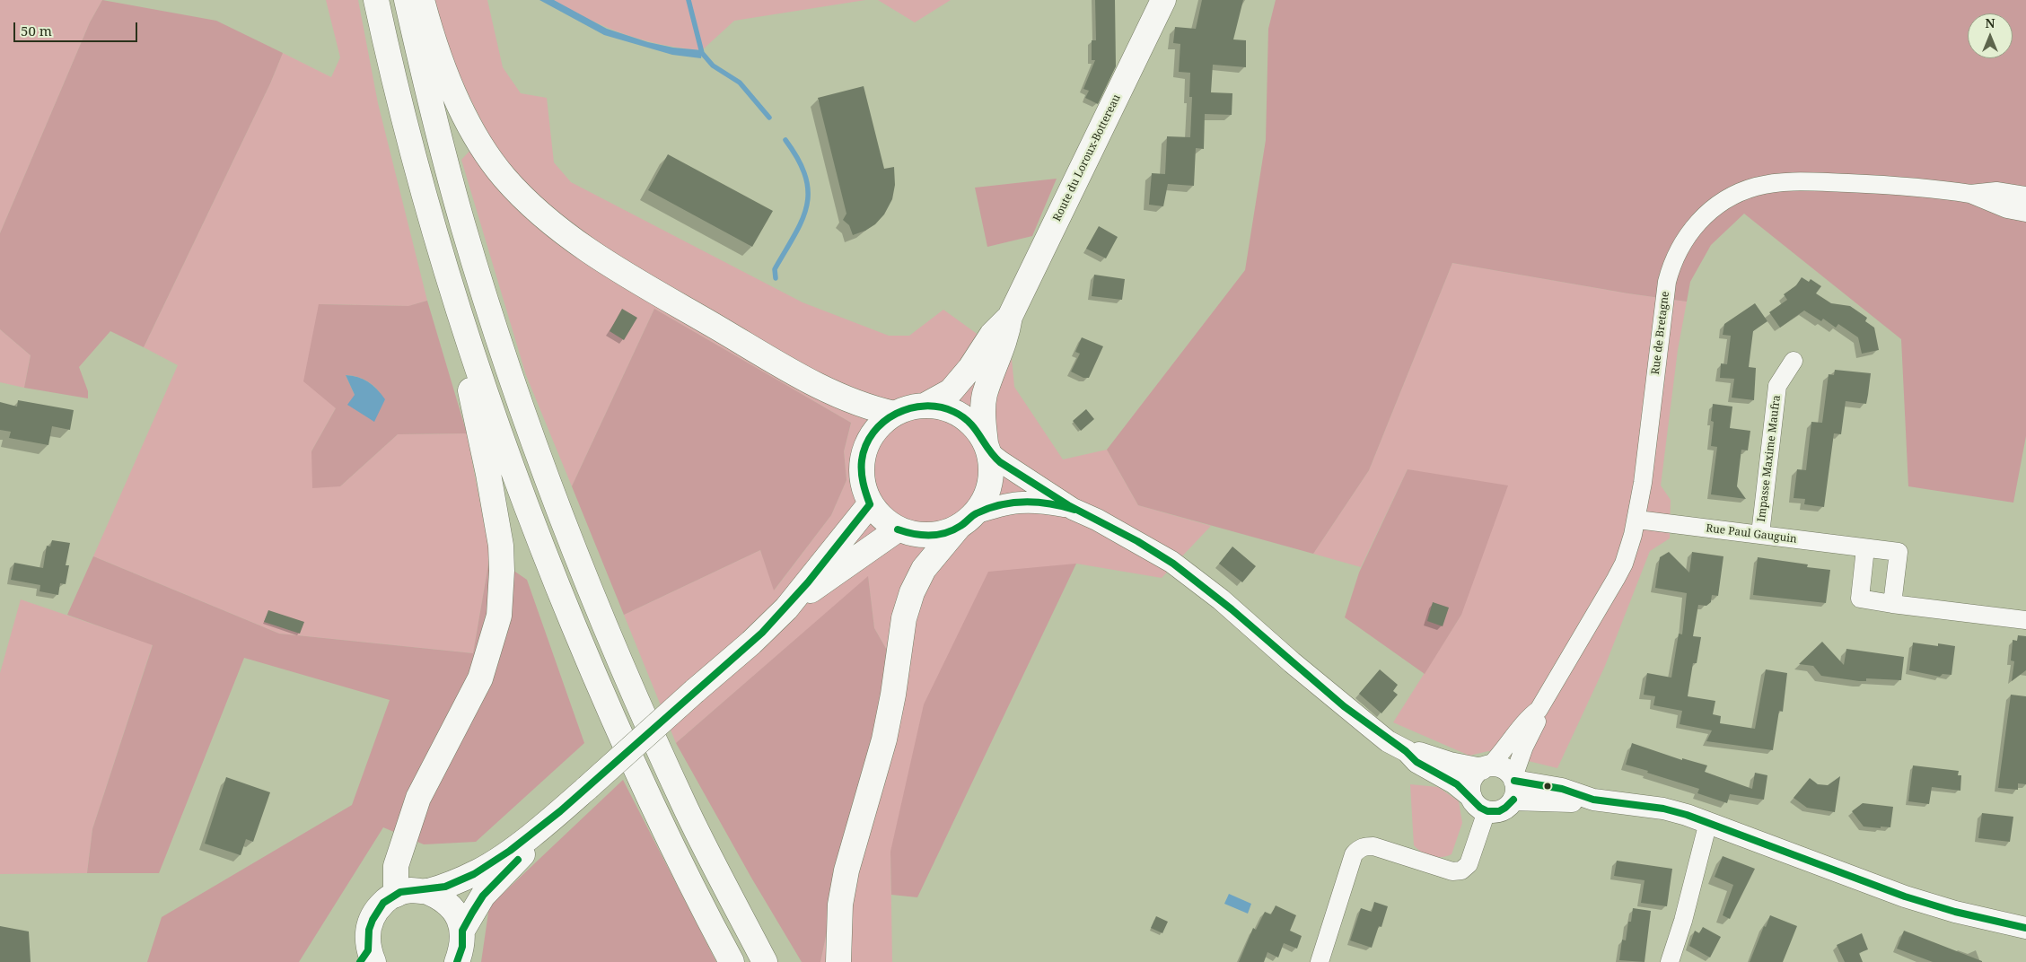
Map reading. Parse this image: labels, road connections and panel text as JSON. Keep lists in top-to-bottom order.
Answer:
{
  "streets": {
    "main road": ["Route du Loroux-Bottereau"],
    "street": ["Rue de Bretagne", "Impasse Maxime Maufra", "Rue Paul Gauguin"]
  },
  "crossings": [
    ["Rue de Bretagne", "Rue Paul Gauguin"],
    ["Impasse Maxime Maufra", "Rue Paul Gauguin"]
  ],
  "scale_bar": "50 m",
  "north": "top"
}
